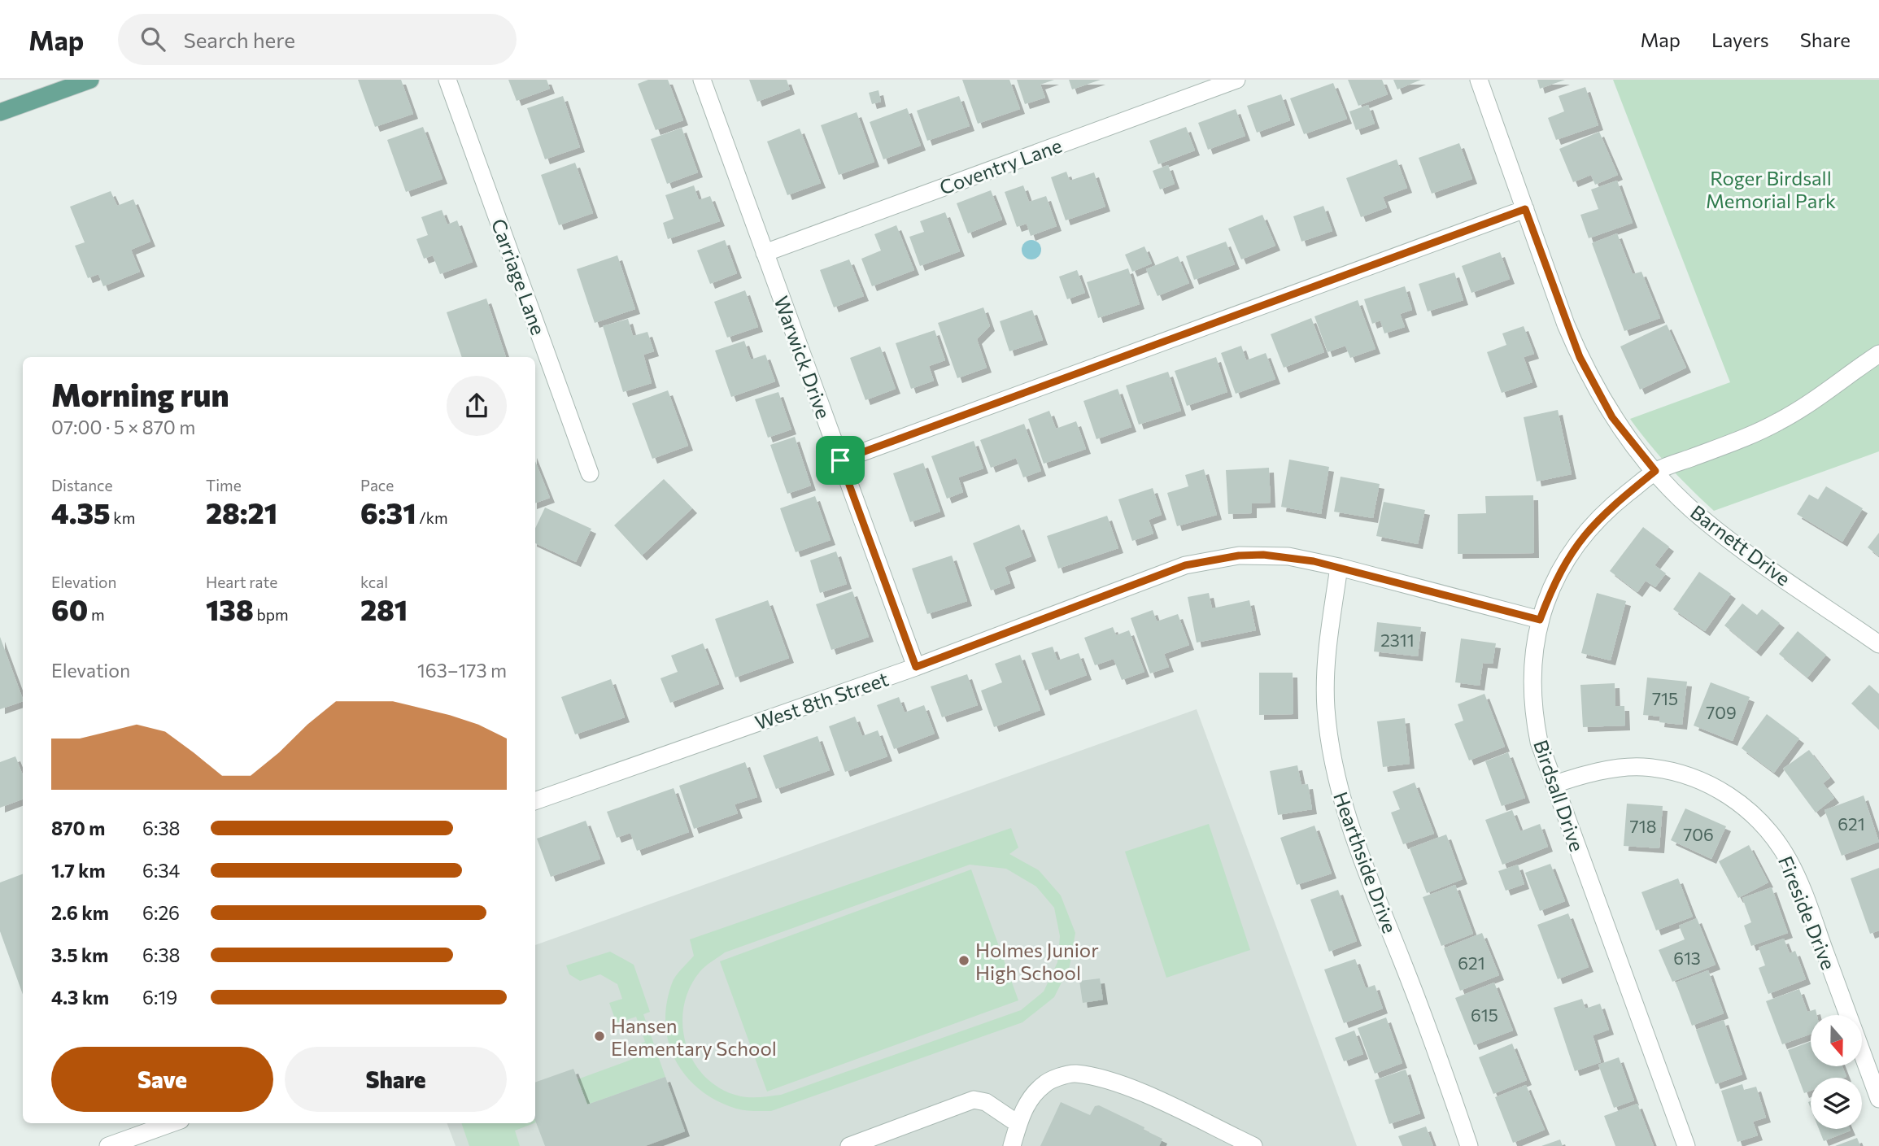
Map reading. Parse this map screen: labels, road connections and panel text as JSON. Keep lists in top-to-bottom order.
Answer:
{
  "streets": {
    "street": [
      "Coventry Lane",
      "Carriage Lane",
      "Warwick Drive",
      "Barnett Drive",
      "West 8th Street",
      "Birdsall Drive",
      "Hearthside Drive",
      "Fireside Drive"
    ]
  },
  "crossings": [
    ["Coventry Lane", "Warwick Drive"],
    ["Warwick Drive", "West 8th Street"],
    ["Barnett Drive", "Birdsall Drive"],
    ["West 8th Street", "Birdsall Drive"],
    ["West 8th Street", "Hearthside Drive"],
    ["Birdsall Drive", "Fireside Drive"]
  ],
  "parks": ["Roger Birdsall Memorial Park"],
  "places": ["Holmes Junior High School", "Hansen Elementary School"],
  "house_numbers": [
    "2311",
    "715",
    "709",
    "621",
    "718",
    "706",
    "613",
    "621",
    "615"
  ],
  "north": "bottom",
  "page": {
    "header": "Map",
    "search": "Search here",
    "nav": ["Map", "Layers", "Share"],
    "heading": ["Morning run", "07:00 · 5 × 870 m"],
    "stats": [
      ["Distance", "4.35 km"],
      ["Time", "28:21"],
      ["Pace", "6:31 /km"],
      ["Elevation", "60 m"],
      ["Heart rate", "138 bpm"],
      ["kcal", "281"]
    ],
    "chart": ["Elevation", "163–173 m"],
    "list": [
      {
        "name": "870 m",
        "note": "6:38"
      },
      {
        "name": "1.7 km",
        "note": "6:34"
      },
      {
        "name": "2.6 km",
        "note": "6:26"
      },
      {
        "name": "3.5 km",
        "note": "6:38"
      },
      {
        "name": "4.3 km",
        "note": "6:19"
      }
    ],
    "buttons": ["Save", "Share"]
  }
}
